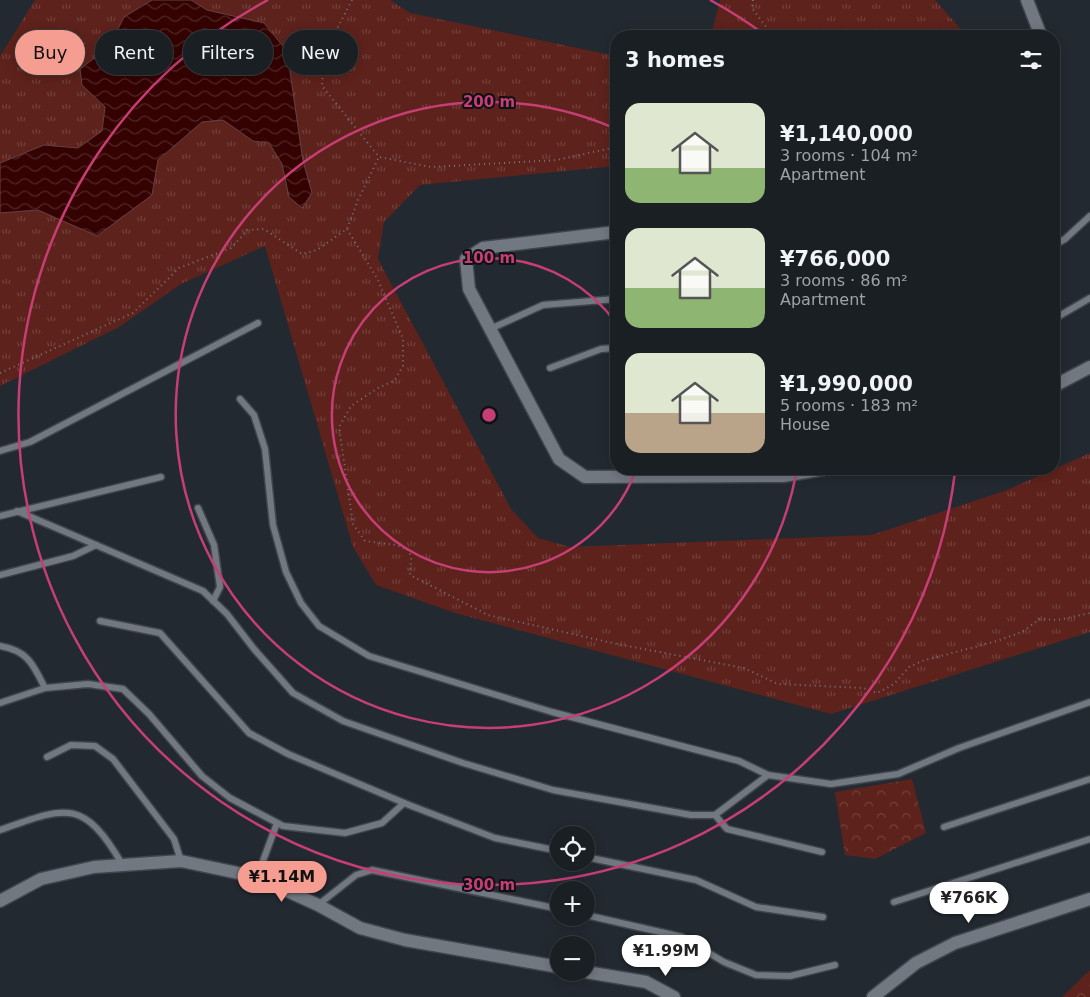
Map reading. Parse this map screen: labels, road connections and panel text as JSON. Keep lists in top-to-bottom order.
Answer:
{
  "page": {
    "chip": [
      "Buy",
      "Rent",
      "Filters",
      "New"
    ],
    "heading": "3 homes",
    "list": [
      {
        "name": "¥1,140,000",
        "note": "3 rooms · 104 m² · Apartment"
      },
      {
        "name": "¥766,000",
        "note": "3 rooms · 86 m² · Apartment"
      },
      {
        "name": "¥1,990,000",
        "note": "5 rooms · 183 m² · House"
      }
    ],
    "map_buttons": ["+", "−"],
    "price": ["¥1.14M", "¥766K", "¥1.99M"]
  },
  "rings": ["200 m", "100 m", "300 m"]
}
